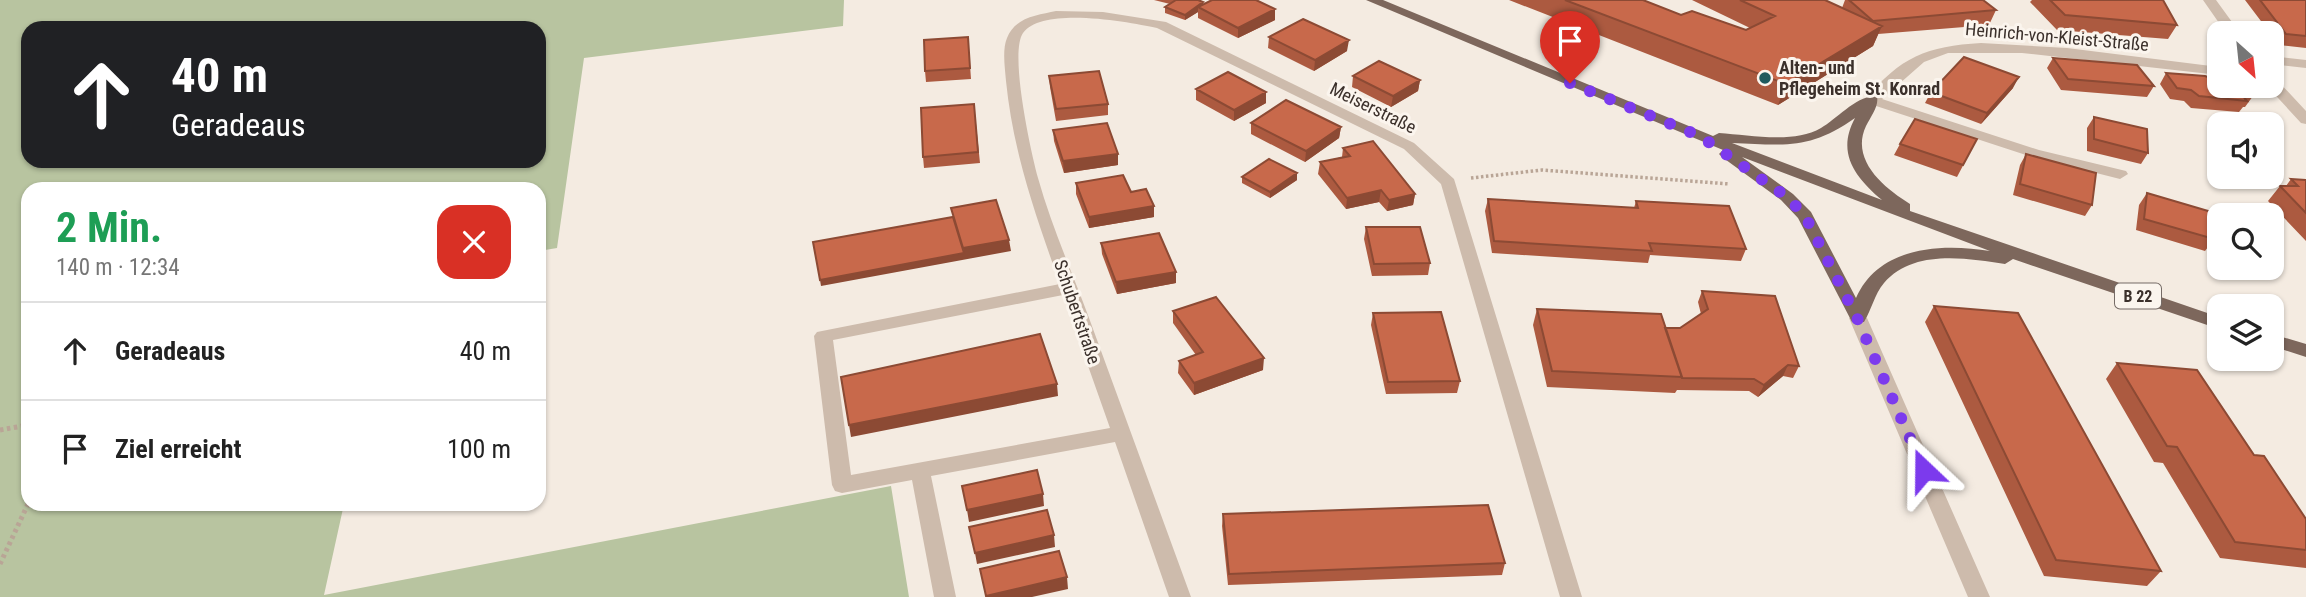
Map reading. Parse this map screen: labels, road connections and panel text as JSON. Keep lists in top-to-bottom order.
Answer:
{
  "streets": {
    "main road": ["B 22"],
    "street": ["Heinrich-von-Kleist-Straße", "Meiserstraße", "Schubertstraße"]
  },
  "crossings": [
    ["Meiserstraße", "Schubertstraße"]
  ],
  "places": ["Alten- und Pflegeheim St. Konrad"],
  "north": "bottom right",
  "page": {
    "turn": ["40 m", "Geradeaus"],
    "heading": ["2 Min.", "140 m · 12:34"],
    "list": [
      {
        "name": "Geradeaus",
        "value": "40 m"
      },
      {
        "name": "Ziel erreicht",
        "value": "100 m"
      }
    ]
  }
}
